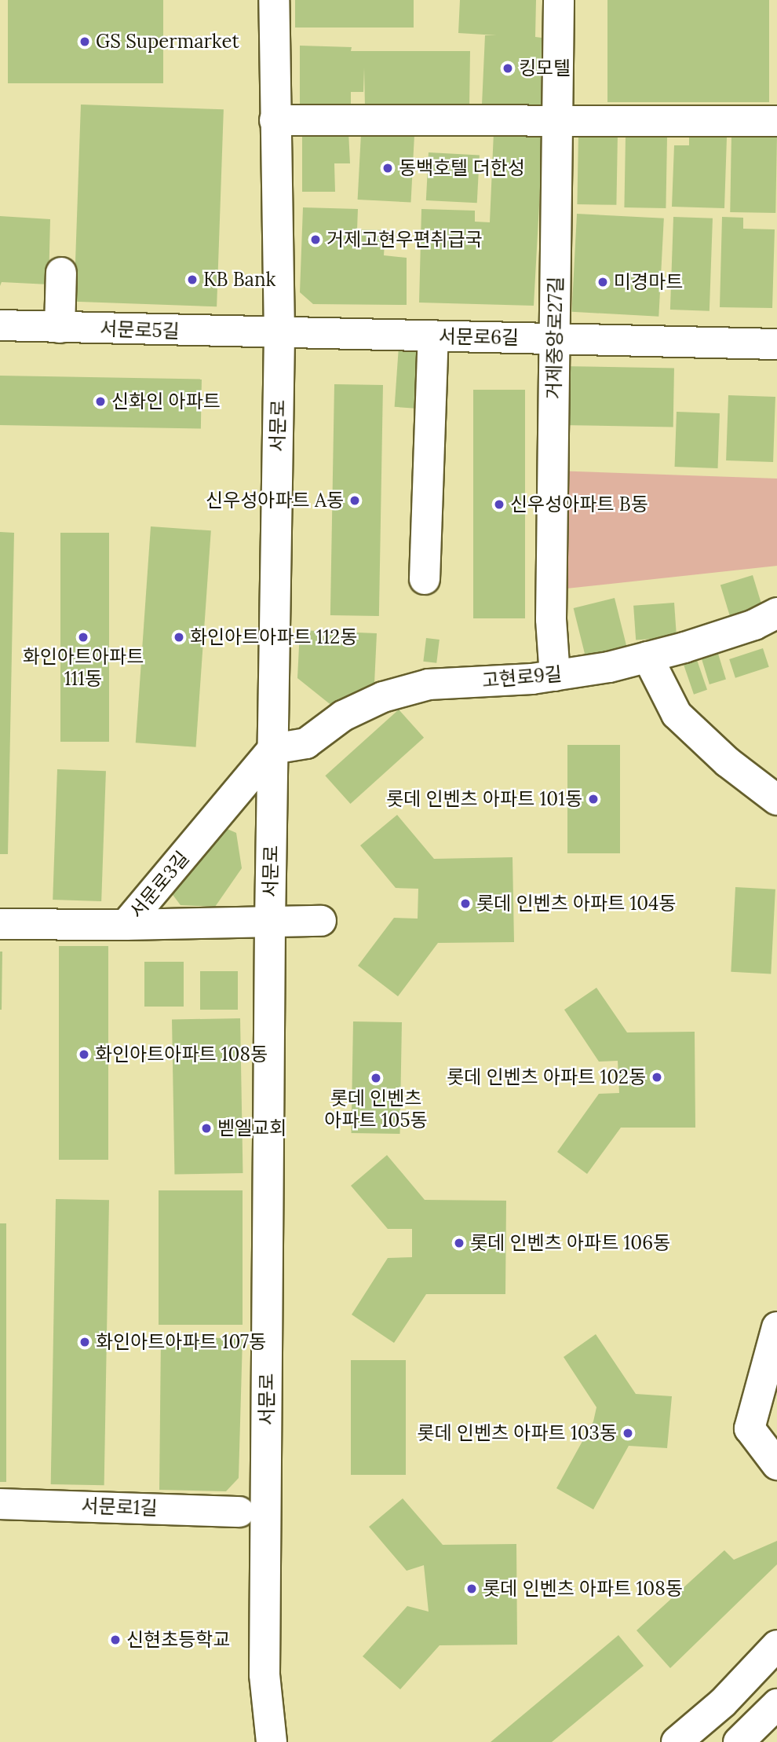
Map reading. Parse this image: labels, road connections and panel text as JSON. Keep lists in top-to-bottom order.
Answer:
{
  "streets": {
    "street": [
      "서문로5길",
      "서문로6길",
      "거제중앙로27길",
      "서문로",
      "고현로9길",
      "서문로3길",
      "서문로1길"
    ]
  },
  "crossings": [
    ["서문로5길", "서문로6길"],
    ["서문로5길", "서문로"],
    ["서문로6길", "거제중앙로27길"],
    ["서문로6길", "서문로"],
    ["거제중앙로27길", "고현로9길"],
    ["서문로", "고현로9길"],
    ["서문로", "서문로3길"],
    ["고현로9길", "서문로3길"]
  ],
  "places": [
    "GS Supermarket",
    "킹모텔",
    "동백호텔 더한성",
    "거제고현우편취급국",
    "KB Bank",
    "미경마트",
    "신화인 아파트",
    "신우성아파트 A동",
    "신우성아파트 B동",
    "화인아트아파트 111동",
    "화인아트아파트 112동",
    "롯데 인벤츠 아파트 101동",
    "롯데 인벤츠 아파트 104동",
    "화인아트아파트 108동",
    "롯데 인벤츠 아파트 102동",
    "롯데 인벤츠 아파트 105동",
    "벧엘교회",
    "롯데 인벤츠 아파트 106동",
    "화인아트아파트 107동",
    "롯데 인벤츠 아파트 103동",
    "롯데 인벤츠 아파트 108동",
    "신현초등학교"
  ]
}
